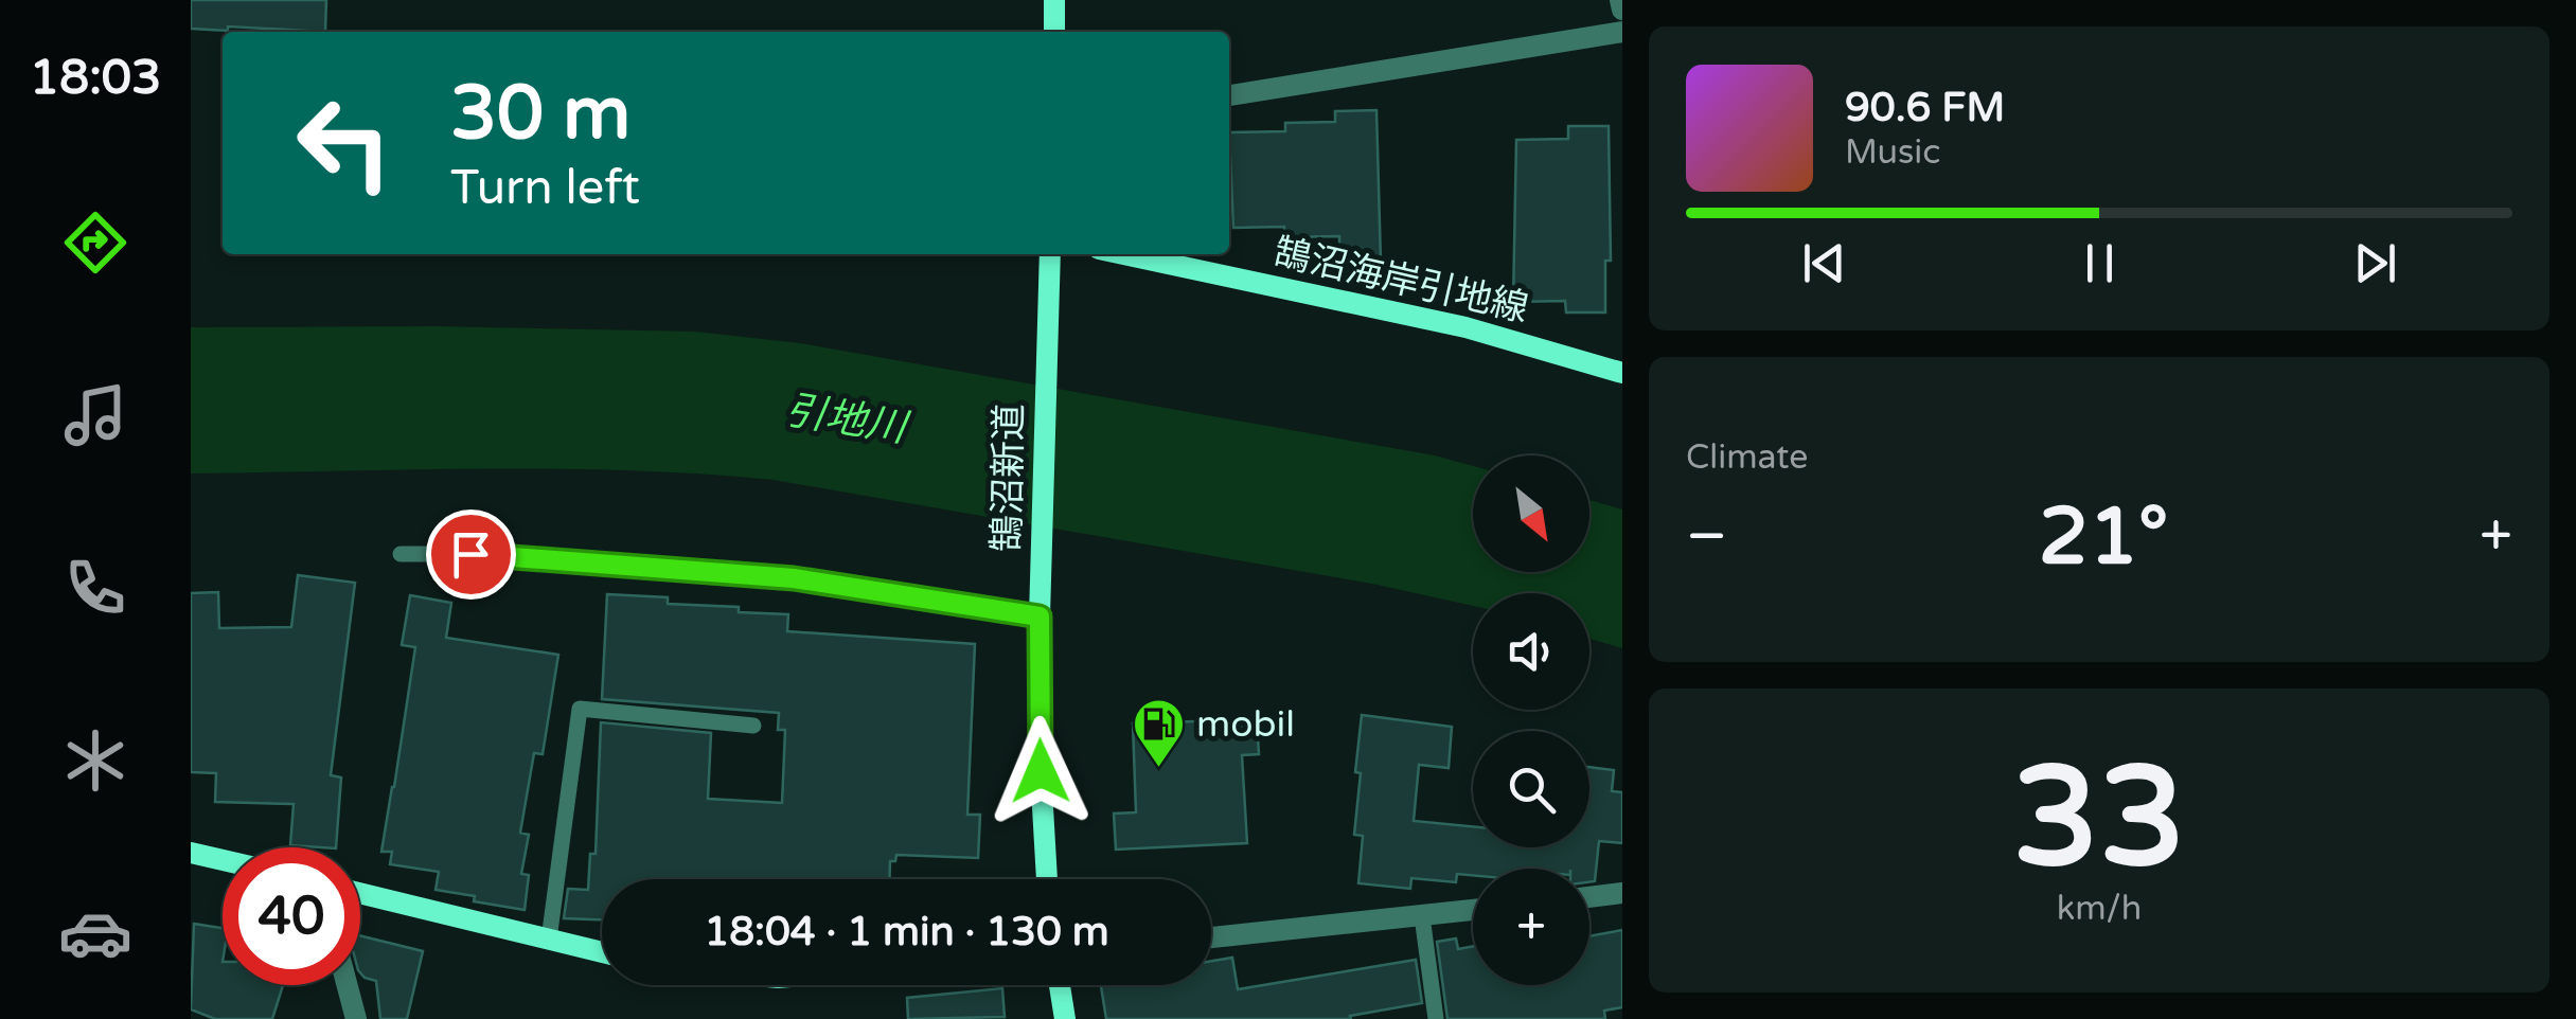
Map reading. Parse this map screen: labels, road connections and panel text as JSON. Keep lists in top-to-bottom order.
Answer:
{
  "streets": {
    "street": ["鵠沼海岸引地線", "鵠沼新道"]
  },
  "water": ["引地川"],
  "places": {
    "fuel station": ["mobil"]
  },
  "north": "bottom right",
  "page": {
    "tabs": "18:03",
    "turn": ["30 m", "Turn left"],
    "song": ["90.6 FM", "Music"],
    "tile": [
      "Climate",
      ["33", "km/h"]
    ],
    "map_buttons": "+",
    "heat": ["−", "21°", "+"],
    "limit": "40",
    "trip": "18:04 · 1 min · 130 m"
  }
}
